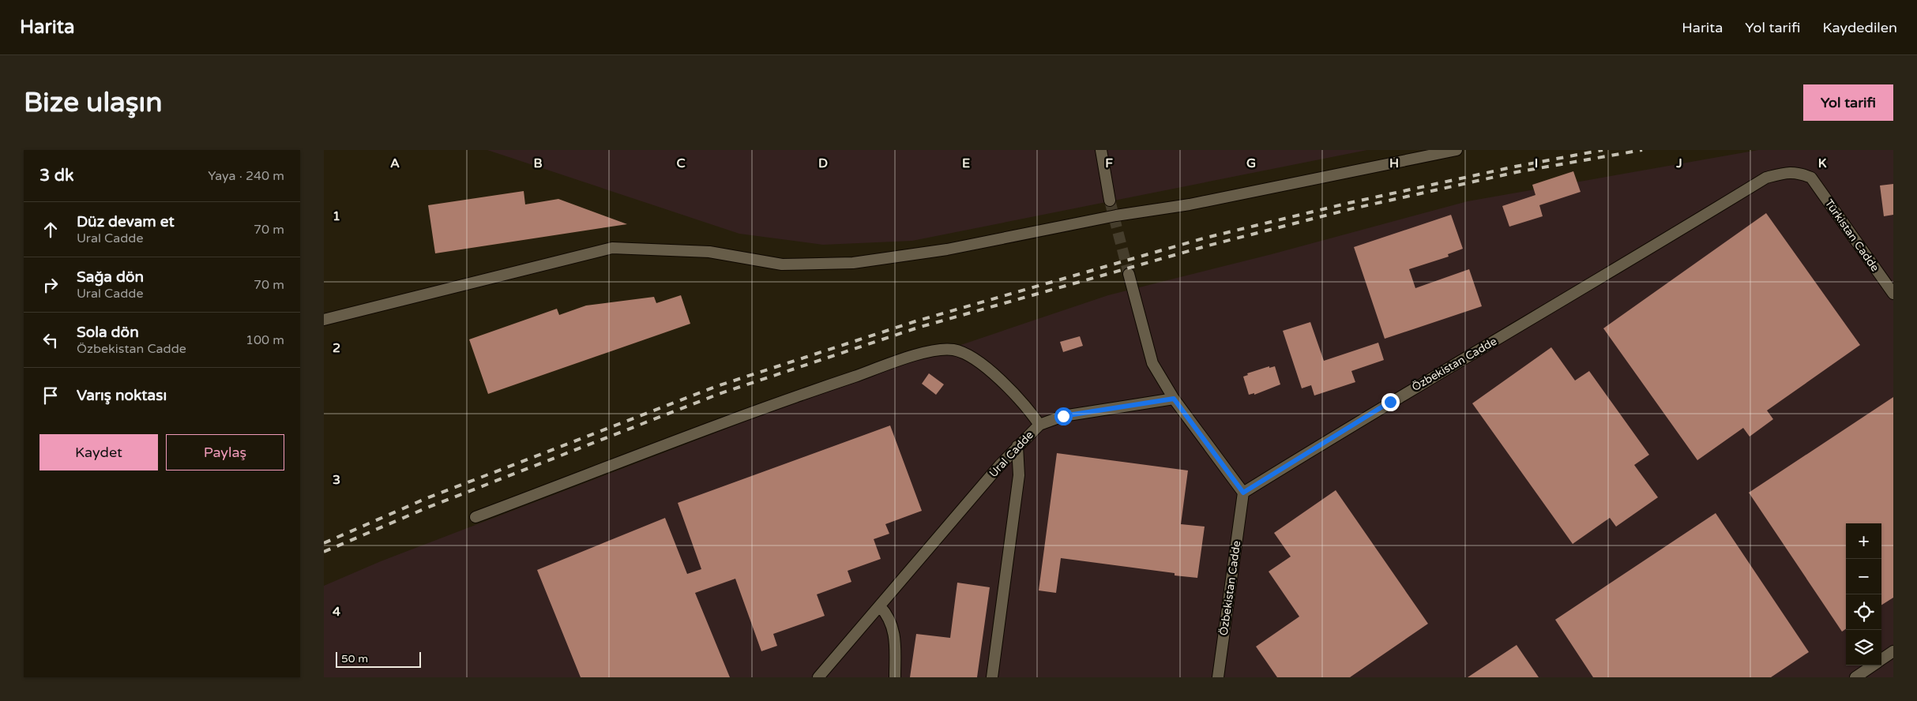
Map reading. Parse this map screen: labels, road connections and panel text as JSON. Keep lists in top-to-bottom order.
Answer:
{
  "streets": {
    "street": ["Türkistan Cadde", "Özbekistan Cadde", "Ural Cadde"]
  },
  "crossings": [
    ["Türkistan Cadde", "Özbekistan Cadde"]
  ],
  "scale_bar": "50 m",
  "page": {
    "header": "Harita",
    "nav": ["Harita", "Yol tarifi", "Kaydedilen"],
    "buttons": [
      "Yol tarifi",
      ["Kaydet", "Paylaş"]
    ],
    "title": "Bize ulaşın",
    "heading": ["3 dk", "Yaya · 240 m"],
    "list": [
      ["Düz devam et", "Ural Cadde", "70 m"],
      ["Sağa dön", "Ural Cadde", "70 m"],
      ["Sola dön", "Özbekistan Cadde", "100 m"],
      "Varış noktası"
    ],
    "map_buttons": ["+", "−"],
    "scale": "50 m"
  },
  "grid": {
    "columns": [
      "A",
      "B",
      "C",
      "D",
      "E",
      "F",
      "G",
      "H",
      "I",
      "J",
      "K"
    ],
    "rows": [
      "1",
      "2",
      "3",
      "4"
    ]
  }
}
